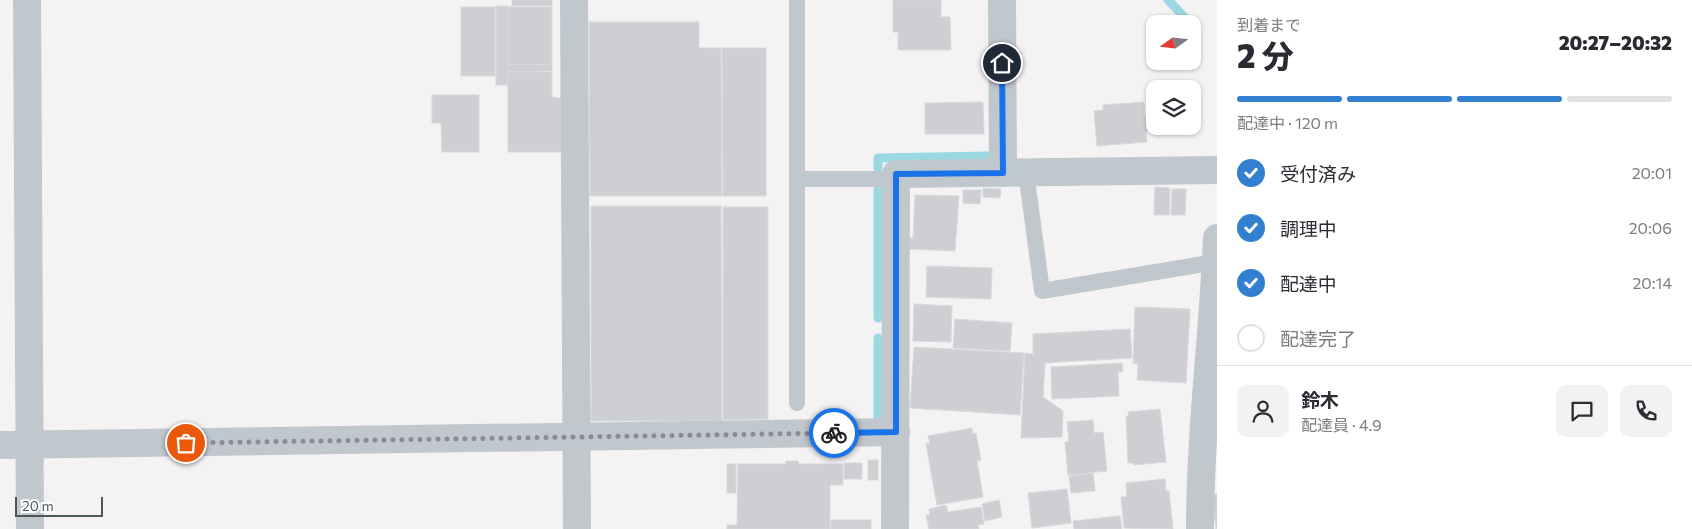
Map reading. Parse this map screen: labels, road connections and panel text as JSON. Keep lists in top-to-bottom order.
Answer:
{
  "scale_bar": "20 m",
  "north": "left",
  "page": {
    "heading": ["2 分", "到着まで", "20:27–20:32"],
    "panel": ["鈴木", "配達員 · 4.9"],
    "bar": "配達中 · 120 m",
    "list": [
      ["受付済み", "20:01"],
      ["調理中", "20:06"],
      ["配達中", "20:14"],
      "配達完了"
    ],
    "scale": "20 m"
  }
}
